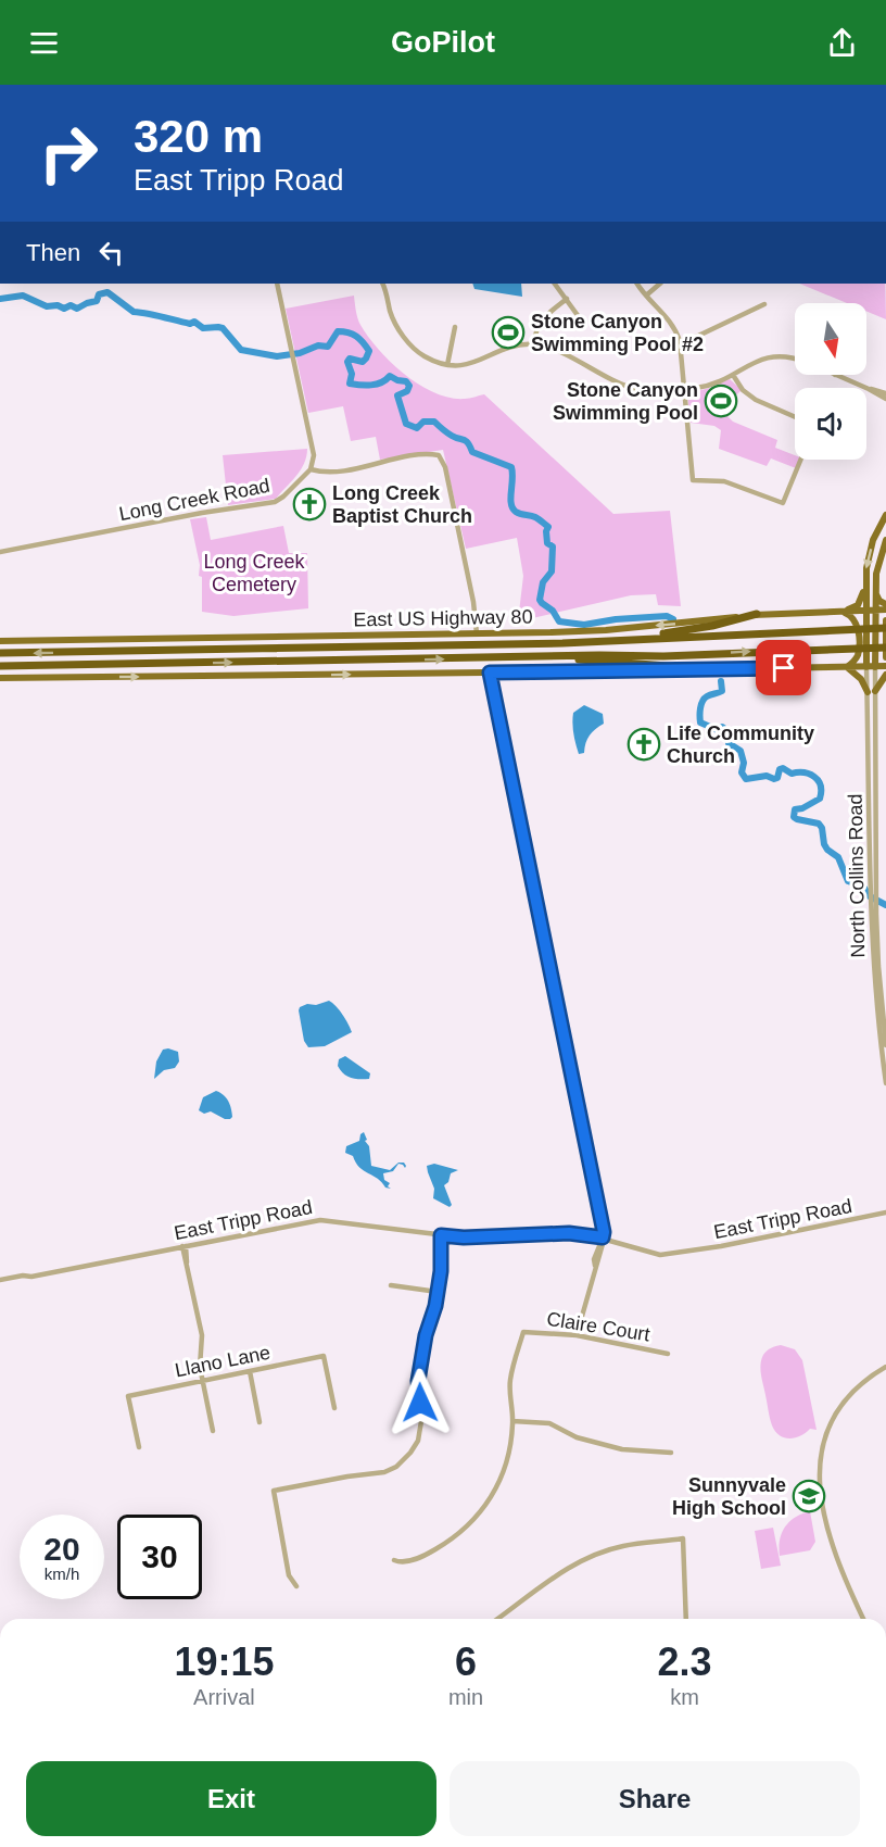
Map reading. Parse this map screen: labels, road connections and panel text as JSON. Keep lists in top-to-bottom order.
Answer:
{
  "streets": {
    "main road": ["East US Highway 80"],
    "street": [
      "Long Creek Road",
      "North Collins Road",
      "East Tripp Road",
      "Claire Court",
      "Llano Lane"
    ]
  },
  "parks": ["Long Creek Cemetery"],
  "places": {
    "sports": ["Stone Canyon Swimming Pool #2", "Stone Canyon Swimming Pool"],
    "church": ["Long Creek Baptist Church", "Life Community Church"],
    "school or university": ["Sunnyvale High School"]
  },
  "north": "bottom",
  "page": {
    "header": "GoPilot",
    "turn": ["320 m", "East Tripp Road"],
    "then": "Then",
    "speed": "20 km/h",
    "limit": "30",
    "eta": [
      "19:15",
      "Arrival",
      "6",
      "min",
      "2.3",
      "km"
    ],
    "buttons": ["Exit", "Share"]
  }
}
